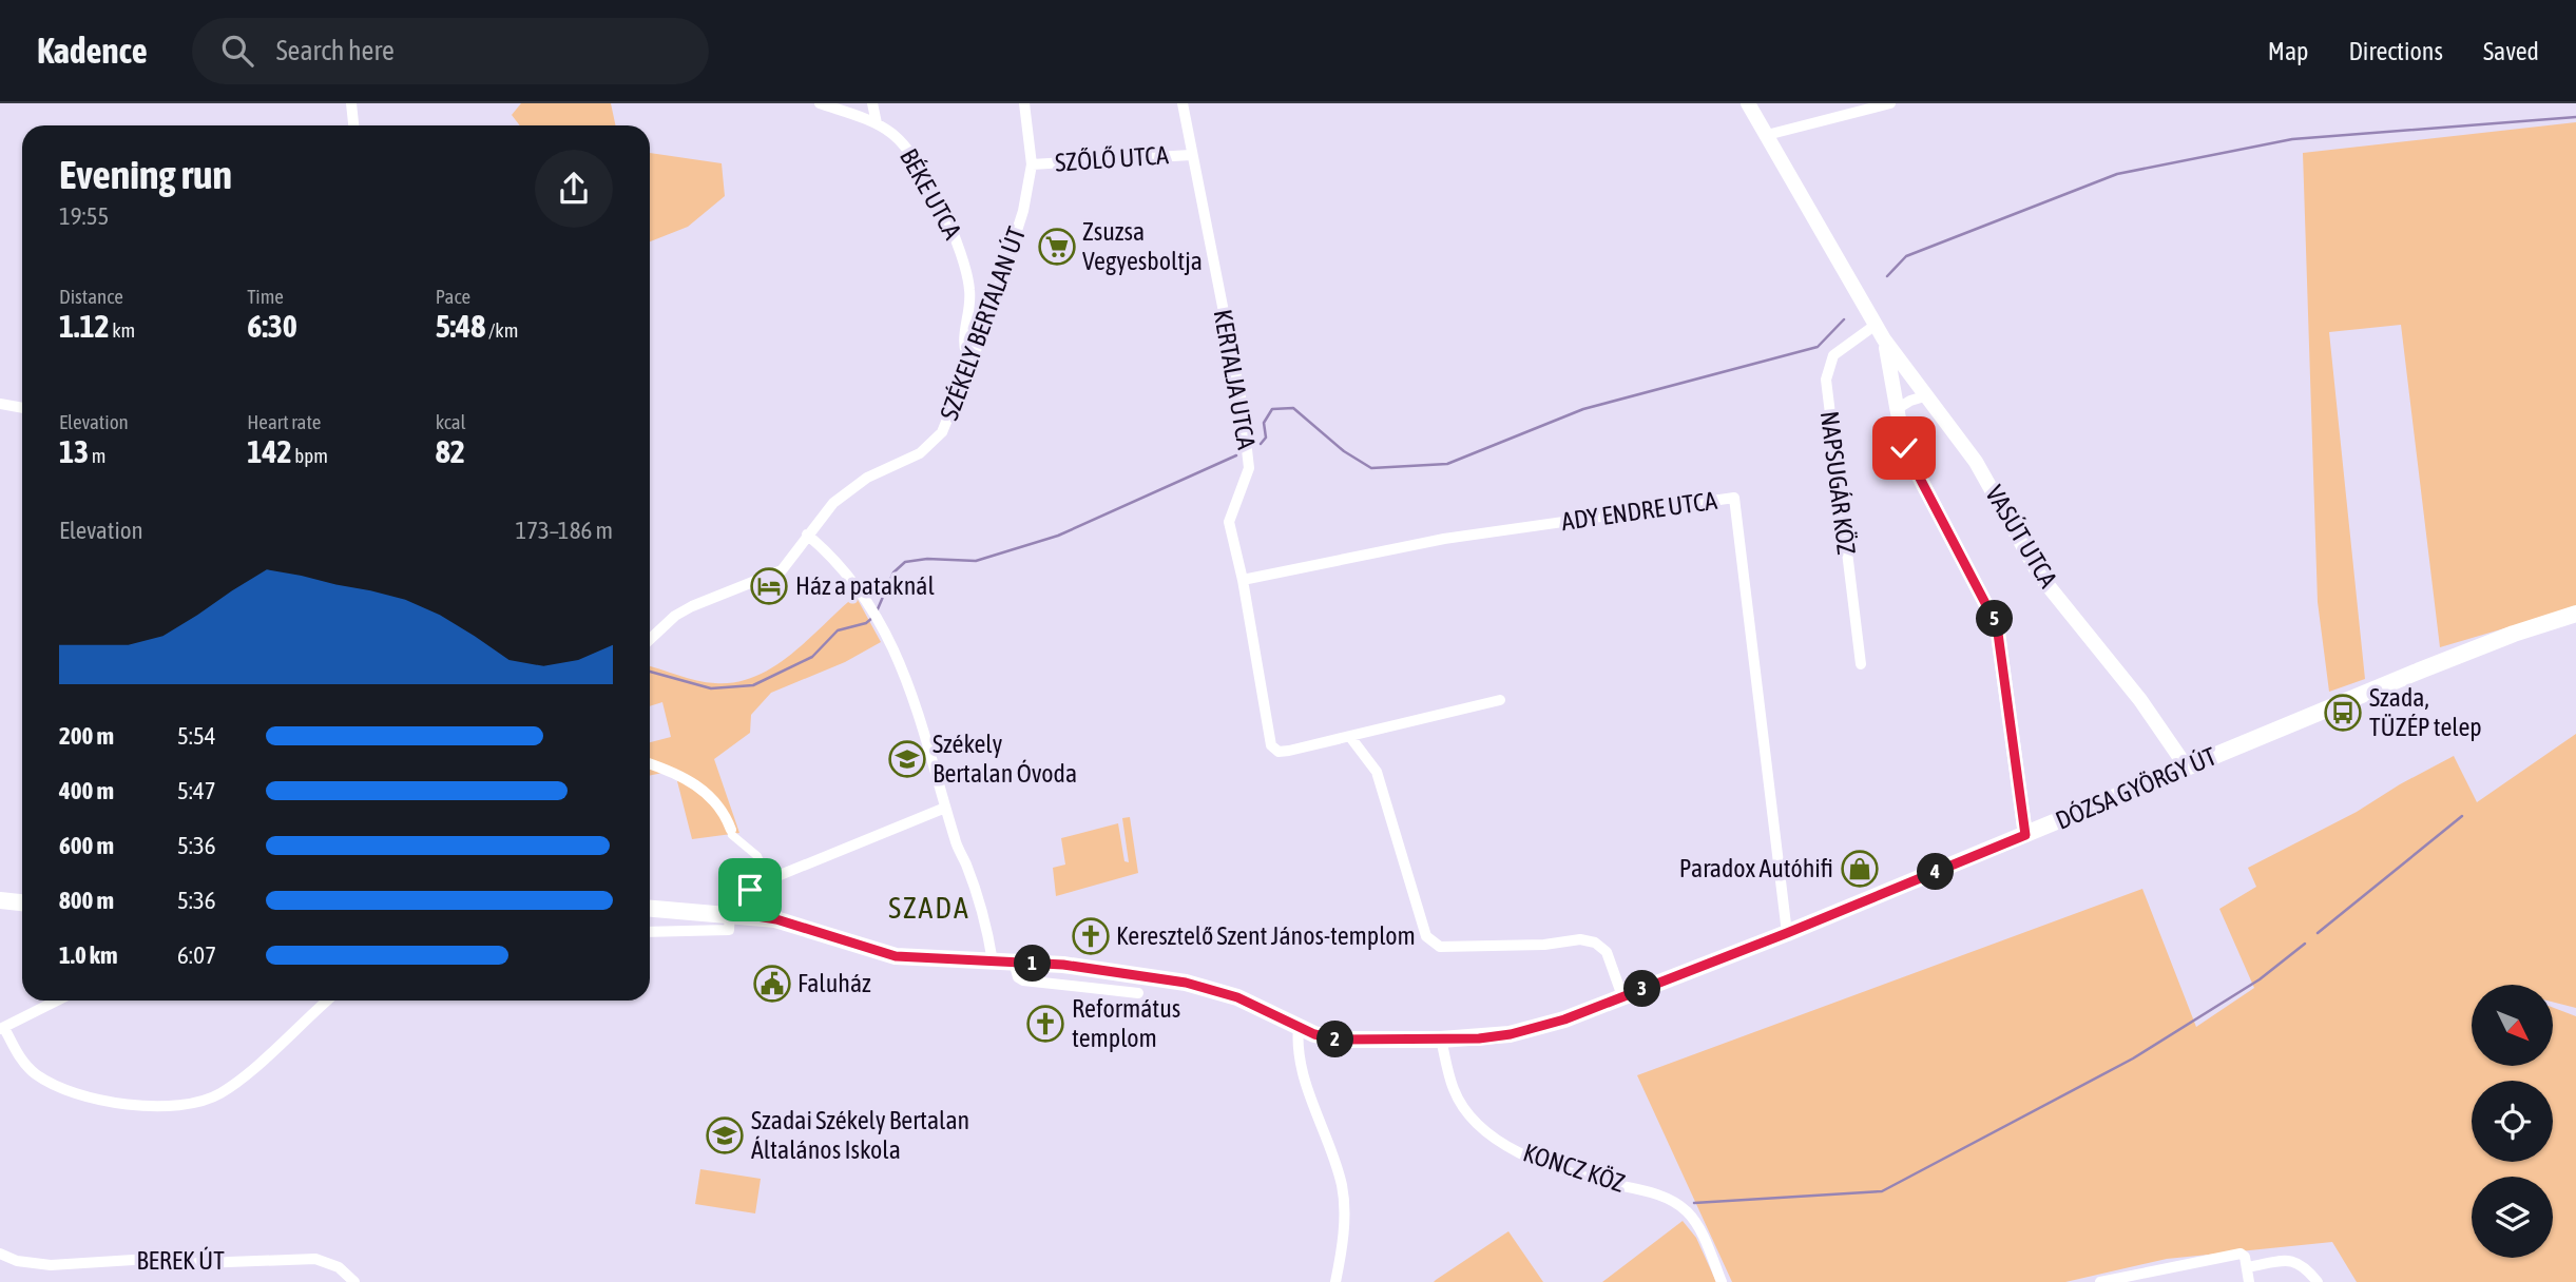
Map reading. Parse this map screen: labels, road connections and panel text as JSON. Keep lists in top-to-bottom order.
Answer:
{
  "streets": {
    "main road": ["DÓZSA GYÖRGY ÚT"],
    "street": [
      "SZŐLŐ UTCA",
      "BÉKE UTCA",
      "SZÉKELY BERTALAN ÚT",
      "KERTALJA UTCA",
      "NAPSUGÁR KÖZ",
      "ADY ENDRE UTCA",
      "VASÚT UTCA",
      "KONCZ KÖZ",
      "BEREK ÚT"
    ]
  },
  "crossings": [
    ["SZŐLŐ UTCA", "SZÉKELY BERTALAN ÚT"],
    ["SZŐLŐ UTCA", "KERTALJA UTCA"],
    ["BÉKE UTCA", "SZÉKELY BERTALAN ÚT"],
    ["KERTALJA UTCA", "ADY ENDRE UTCA"],
    ["ADY ENDRE UTCA", "DÓZSA GYÖRGY ÚT"],
    ["VASÚT UTCA", "DÓZSA GYÖRGY ÚT"],
    ["DÓZSA GYÖRGY ÚT", "KONCZ KÖZ"]
  ],
  "districts": ["SZADA"],
  "places": {
    "supermarket": ["Zsuzsa Vegyesboltja"],
    "hotel": ["Ház a pataknál"],
    "bus stop": ["Szada, TÜZÉP telep"],
    "school or university": ["Székely Bertalan Óvoda", "Szadai Székely Bertalan Általános Iskola"],
    "shop": ["Paradox Autóhifi"],
    "church": ["Keresztelő Szent János-templom", "Református templom"],
    "public building": ["Faluház"]
  },
  "north": "bottom right",
  "page": {
    "header": "Kadence",
    "search": "Search here",
    "nav": ["Map", "Directions", "Saved"],
    "heading": ["Evening run", "19:55"],
    "stats": [
      ["Distance", "1.12 km"],
      ["Time", "6:30"],
      ["Pace", "5:48 /km"],
      ["Elevation", "13 m"],
      ["Heart rate", "142 bpm"],
      ["kcal", "82"]
    ],
    "chart": ["Elevation", "173–186 m"],
    "pins": [
      "5",
      "4",
      "1",
      "3",
      "2"
    ],
    "list": [
      {
        "name": "200 m",
        "note": "5:54"
      },
      {
        "name": "400 m",
        "note": "5:47"
      },
      {
        "name": "600 m",
        "note": "5:36"
      },
      {
        "name": "800 m",
        "note": "5:36"
      },
      {
        "name": "1.0 km",
        "note": "6:07"
      }
    ]
  }
}
